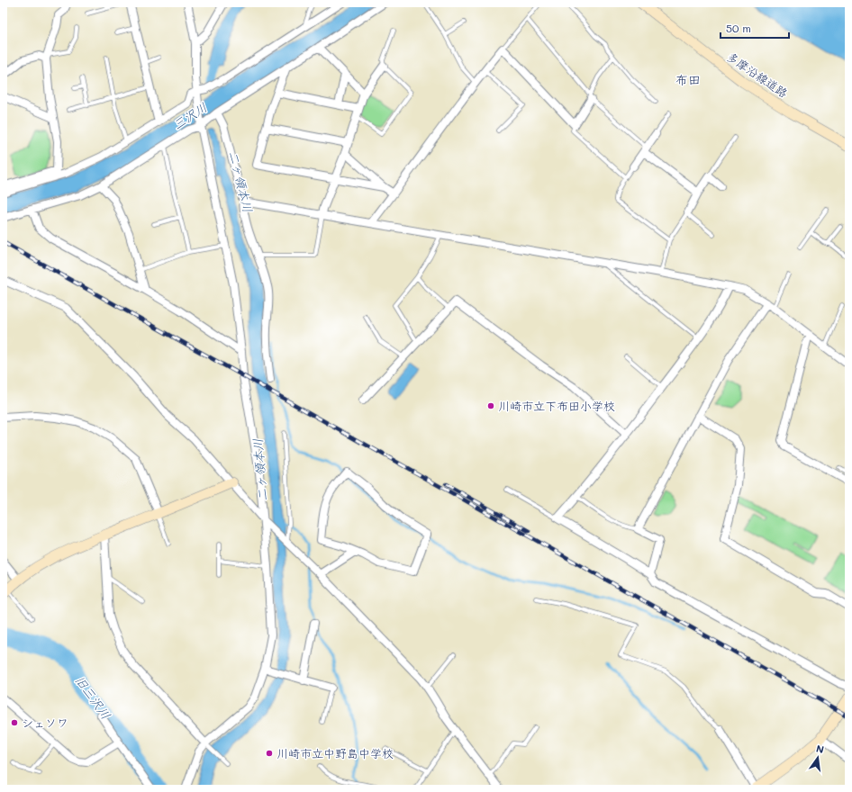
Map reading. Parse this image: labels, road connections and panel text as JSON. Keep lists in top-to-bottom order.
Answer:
{
  "streets": {
    "street": ["多摩沿線道路"]
  },
  "districts": ["布田"],
  "water": ["三沢川", "二ヶ領本川", "旧三沢川"],
  "places": ["川崎市立下布田小学校", "シェソワ", "川崎市立中野島中学校"],
  "scale_bar": "50 m",
  "north": "top"
}
